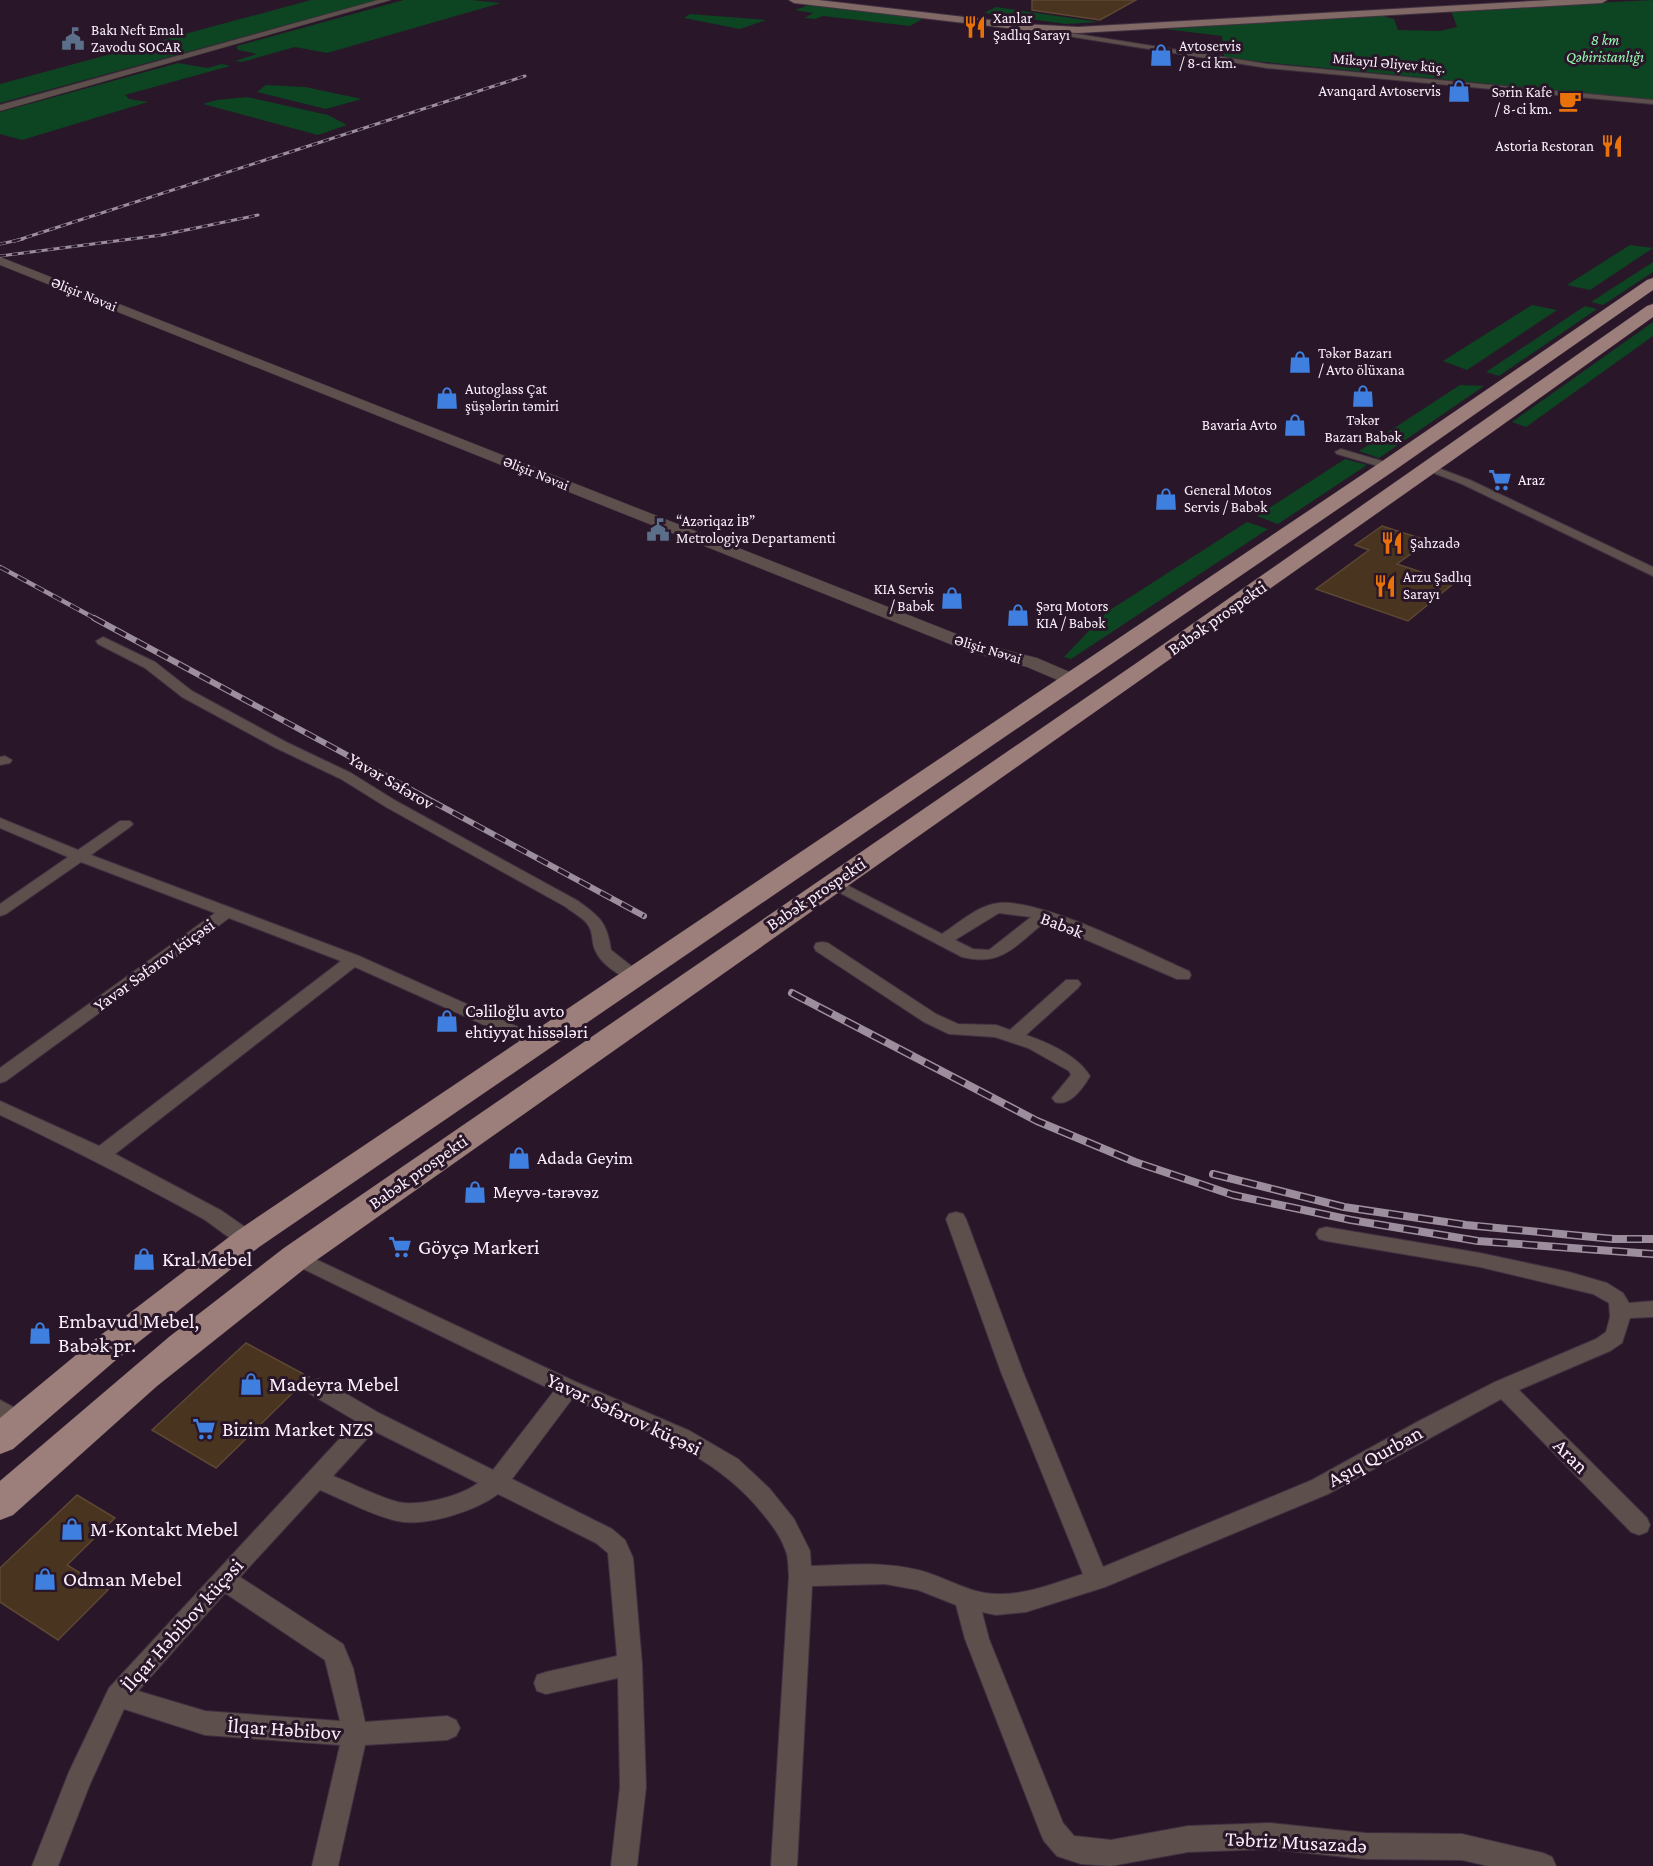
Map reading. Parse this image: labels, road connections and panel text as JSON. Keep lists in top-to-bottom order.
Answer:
{
  "streets": {
    "main road": ["Babək prospekti"],
    "street": [
      "Mikayıl Əliyev küç.",
      "Əlişir Nəvai",
      "Yavər Səfərov",
      "Babək",
      "Yavər Səfərov küçəsi",
      "Aşıq Qurban",
      "Aran",
      "İlqar Həbibov küçəsi",
      "İlqar Həbibov",
      "Təbriz Musazadə"
    ]
  },
  "crossings": [
    ["Əlişir Nəvai", "Babək prospekti"],
    ["Babək prospekti", "Yavər Səfərov"],
    ["Babək prospekti", "Yavər Səfərov küçəsi"],
    ["Yavər Səfərov küçəsi", "Aşıq Qurban"],
    ["Aşıq Qurban", "Aran"],
    ["Aşıq Qurban", "Təbriz Musazadə"],
    ["İlqar Həbibov küçəsi", "İlqar Həbibov"]
  ],
  "parks": ["8 km Qəbiristanlığı"],
  "places": {
    "restaurant": [
      "Xanlar Şadlıq Sarayı",
      "Astoria Restoran",
      "Şahzadə",
      "Arzu Şadlıq Sarayı"
    ],
    "public building": ["Bakı Neft Emalı Zavodu SOCAR", "“Azəriqaz İB” Metrologiya Departamenti"],
    "shop": [
      "Avtoservis / 8-ci km.",
      "Avanqard Avtoservis",
      "Təkər Bazarı / Avto ölüxana",
      "Təkər Bazarı Babək",
      "Autoglass Çat şüşələrin təmiri",
      "Bavaria Avto",
      "General Motos Servis / Babək",
      "KIA Servis / Babək",
      "Şərq Motors KIA / Babək",
      "Cəliloğlu avto ehtiyyat hissələri",
      "Adada Geyim",
      "Meyvə-tərəvəz",
      "Kral Mebel",
      "Embavud Mebel, Babək pr.",
      "Madeyra Mebel",
      "M-Kontakt Mebel",
      "Odman Mebel"
    ],
    "cafe": ["Sərin Kafe / 8-ci km."],
    "supermarket": ["Araz", "Göyçə Markeri", "Bizim Market NZS"]
  }
}
